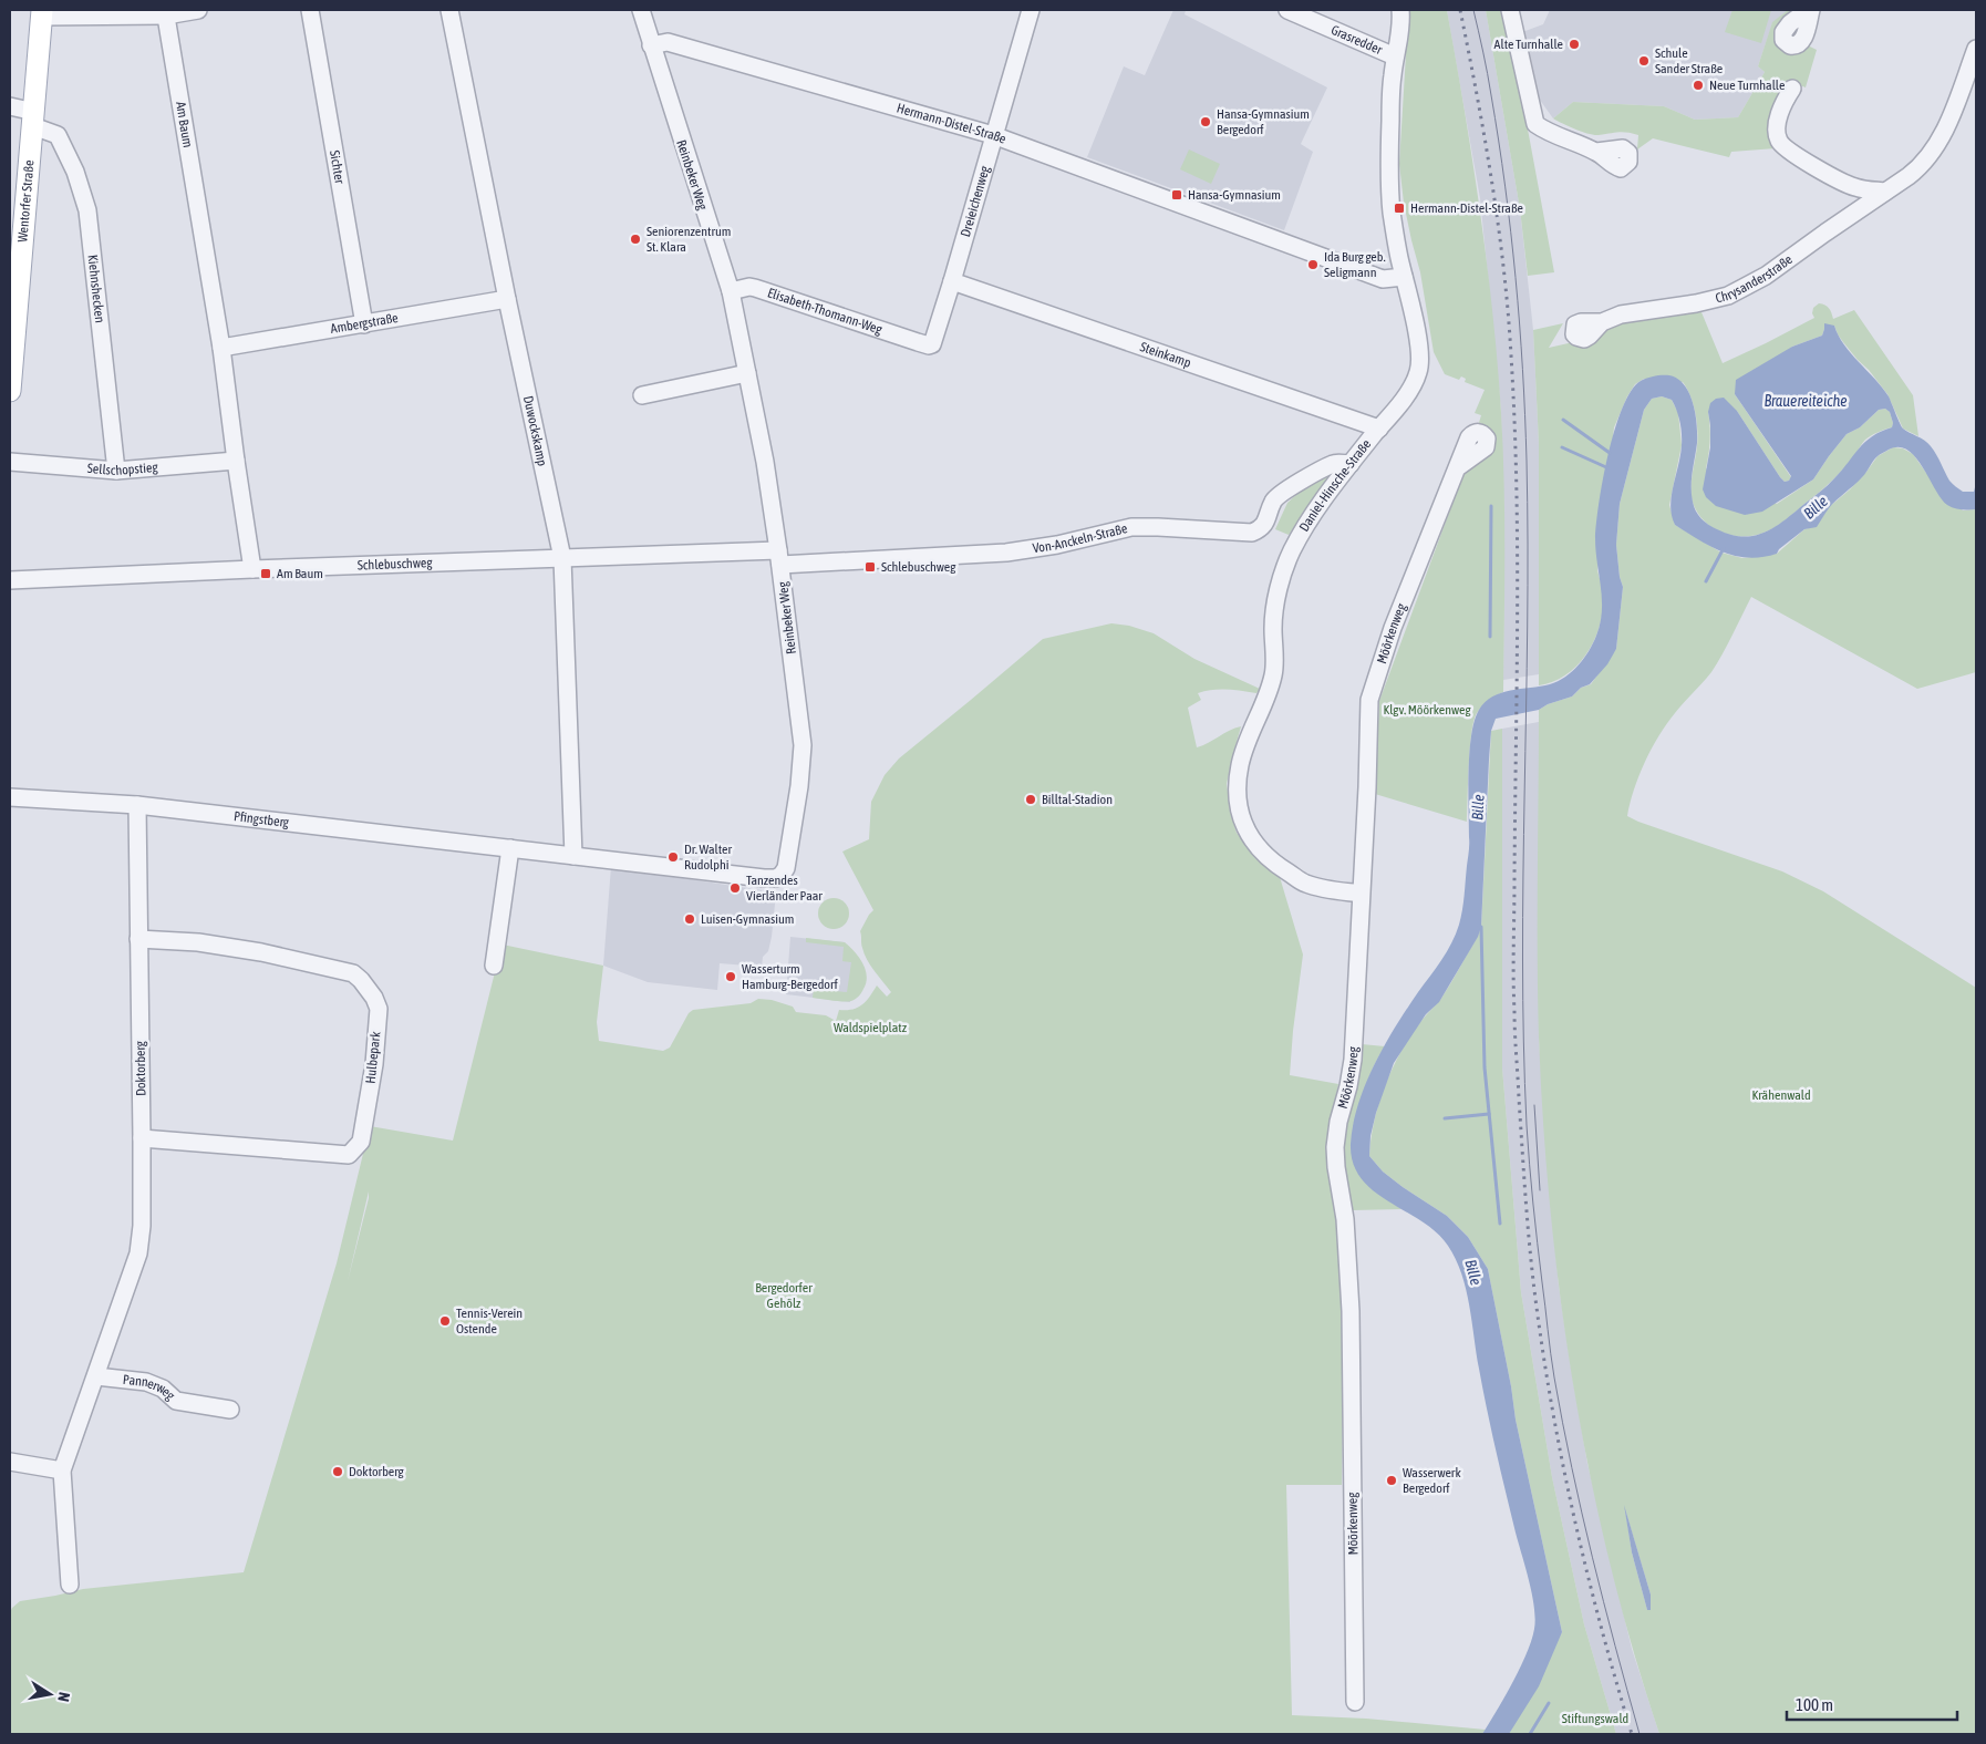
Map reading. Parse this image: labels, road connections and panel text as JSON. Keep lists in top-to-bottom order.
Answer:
{
  "streets": {
    "main road": ["Wentorfer Straße"],
    "street": [
      "Grasredder",
      "Hermann-Distel-Straße",
      "Am Baum",
      "Sichter",
      "Reinbeker Weg",
      "Dreieichenweg",
      "Chrysanderstraße",
      "Kiehnshecken",
      "Elisabeth-Thomann-Weg",
      "Ambergstraße",
      "Steinkamp",
      "Duwockskamp",
      "Sellschopstieg",
      "Daniel-Hinsche-Straße",
      "Von-Anckeln-Straße",
      "Schlebuschweg",
      "Möörkenweg",
      "Pfingstberg",
      "Hulbepark",
      "Doktorberg",
      "Pannerweg"
    ]
  },
  "crossings": [
    ["Grasredder", "Daniel-Hinsche-Straße"],
    ["Hermann-Distel-Straße", "Reinbeker Weg"],
    ["Hermann-Distel-Straße", "Dreieichenweg"],
    ["Hermann-Distel-Straße", "Daniel-Hinsche-Straße"],
    ["Am Baum", "Ambergstraße"],
    ["Am Baum", "Sellschopstieg"],
    ["Am Baum", "Schlebuschweg"],
    ["Sichter", "Ambergstraße"],
    ["Reinbeker Weg", "Elisabeth-Thomann-Weg"],
    ["Reinbeker Weg", "Von-Anckeln-Straße"],
    ["Reinbeker Weg", "Schlebuschweg"],
    ["Reinbeker Weg", "Pfingstberg"],
    ["Wentorfer Straße", "Kiehnshecken"],
    ["Dreieichenweg", "Elisabeth-Thomann-Weg"],
    ["Dreieichenweg", "Steinkamp"],
    ["Kiehnshecken", "Sellschopstieg"],
    ["Ambergstraße", "Duwockskamp"],
    ["Steinkamp", "Daniel-Hinsche-Straße"],
    ["Duwockskamp", "Schlebuschweg"],
    ["Duwockskamp", "Pfingstberg"],
    ["Daniel-Hinsche-Straße", "Von-Anckeln-Straße"],
    ["Daniel-Hinsche-Straße", "Möörkenweg"],
    ["Von-Anckeln-Straße", "Schlebuschweg"],
    ["Pfingstberg", "Doktorberg"],
    ["Hulbepark", "Doktorberg"],
    ["Doktorberg", "Pannerweg"]
  ],
  "water": ["Brauereiteiche", "Bille"],
  "parks": [
    "Klgv. Möörkenweg",
    "Waldspielplatz",
    "Krähenwald",
    "Bergedorfer Gehölz",
    "Stiftungswald"
  ],
  "places": {
    "other": [
      "Alte Turnhalle",
      "Schule Sander Straße",
      "Neue Turnhalle",
      "Hansa-Gymnasium Bergedorf",
      "Seniorenzentrum St. Klara",
      "Ida Burg geb. Seligmann",
      "Billtal-Stadion",
      "Dr. Walter Rudolphi",
      "Tanzendes Vierländer Paar",
      "Luisen-Gymnasium",
      "Wasserturm Hamburg-Bergedorf",
      "Tennis-Verein Ostende",
      "Doktorberg",
      "Wasserwerk Bergedorf"
    ],
    "transit": [
      "Hansa-Gymnasium",
      "Hermann-Distel-Straße",
      "Schlebuschweg",
      "Am Baum"
    ]
  },
  "scale_bar": "100 m",
  "north": "right"
}
